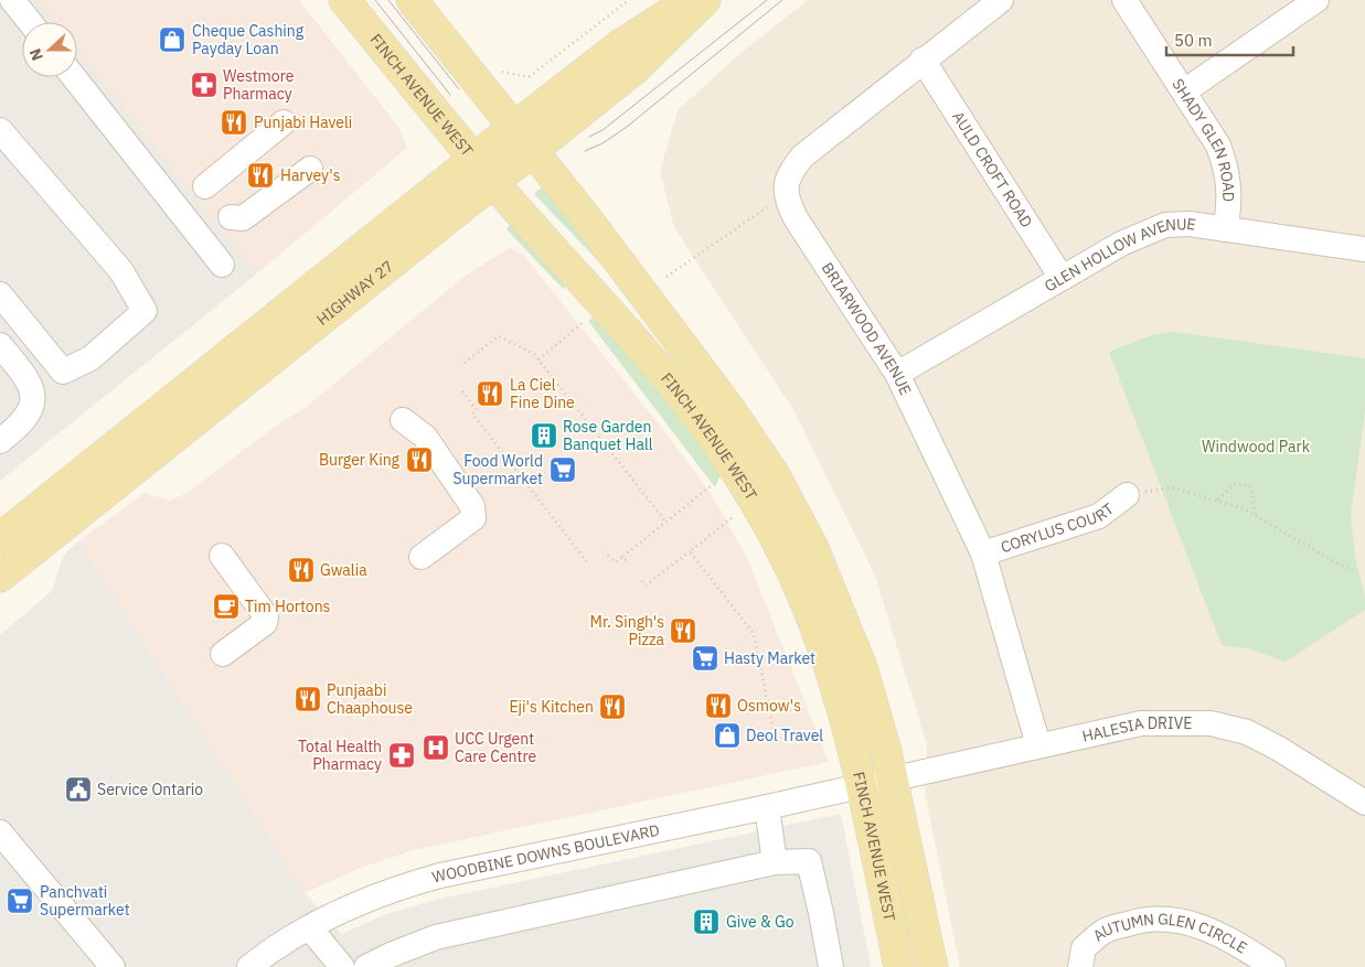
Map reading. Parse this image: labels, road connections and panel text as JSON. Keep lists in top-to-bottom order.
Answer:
{
  "streets": {
    "main road": ["FINCH AVENUE WEST", "HIGHWAY 27"],
    "street": [
      "SHADY GLEN ROAD",
      "AULD CROFT ROAD",
      "GLEN HOLLOW AVENUE",
      "BRIARWOOD AVENUE",
      "CORYLUS COURT",
      "HALESIA DRIVE",
      "WOODBINE DOWNS BOULEVARD",
      "AUTUMN GLEN CIRCLE"
    ]
  },
  "crossings": [
    ["FINCH AVENUE WEST", "HIGHWAY 27"],
    ["FINCH AVENUE WEST", "HALESIA DRIVE"],
    ["FINCH AVENUE WEST", "WOODBINE DOWNS BOULEVARD"],
    ["SHADY GLEN ROAD", "GLEN HOLLOW AVENUE"],
    ["AULD CROFT ROAD", "GLEN HOLLOW AVENUE"],
    ["AULD CROFT ROAD", "BRIARWOOD AVENUE"],
    ["GLEN HOLLOW AVENUE", "BRIARWOOD AVENUE"],
    ["BRIARWOOD AVENUE", "CORYLUS COURT"],
    ["BRIARWOOD AVENUE", "HALESIA DRIVE"],
    ["HALESIA DRIVE", "WOODBINE DOWNS BOULEVARD"]
  ],
  "parks": ["Windwood Park"],
  "places": {
    "shop": ["Cheque Cashing Payday Loan", "Deol Travel"],
    "pharmacy": ["Westmore Pharmacy", "Total Health Pharmacy"],
    "restaurant": [
      "Punjabi Haveli",
      "Harvey's",
      "La Ciel Fine Dine",
      "Burger King",
      "Gwalia",
      "Mr. Singh's Pizza",
      "Punjaabi Chaaphouse",
      "Osmow's",
      "Eji's Kitchen"
    ],
    "building": ["Rose Garden Banquet Hall", "Give & Go"],
    "supermarket": ["Food World Supermarket", "Hasty Market", "Panchvati Supermarket"],
    "cafe": ["Tim Hortons"],
    "hospital": ["UCC Urgent Care Centre"],
    "public building": ["Service Ontario"]
  },
  "scale_bar": "50 m",
  "north": "left"
}
